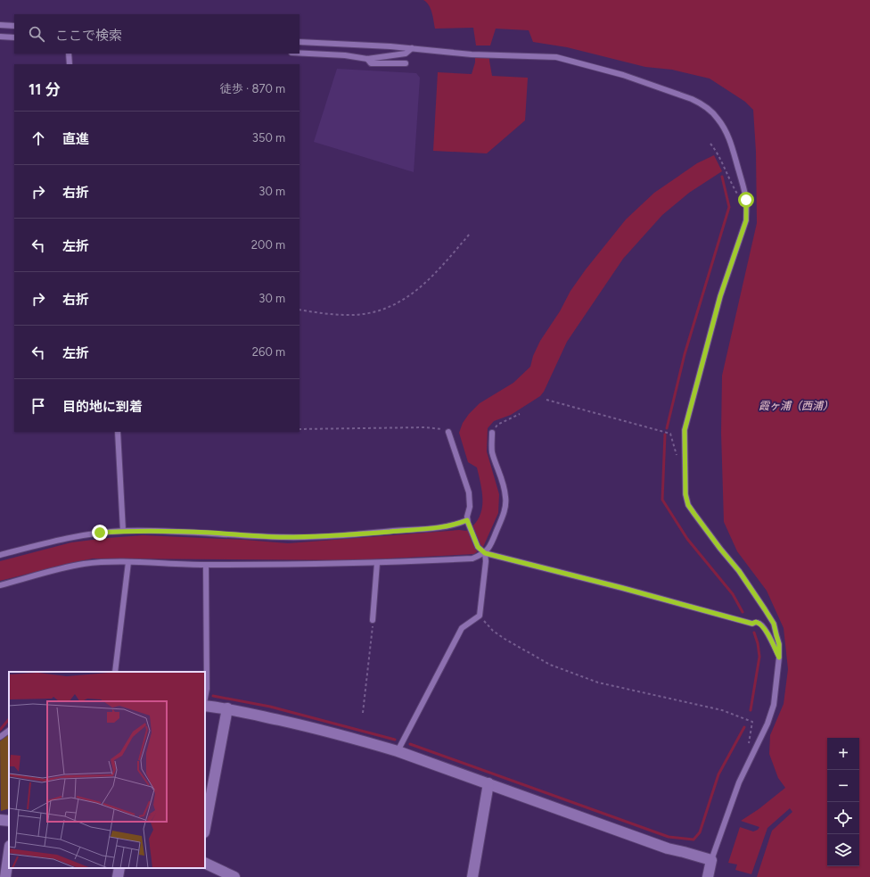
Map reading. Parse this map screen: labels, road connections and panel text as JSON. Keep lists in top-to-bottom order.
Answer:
{
  "water": ["霞ヶ浦（西浦）"],
  "page": {
    "search": "ここで検索",
    "heading": ["11 分", "徒歩 · 870 m"],
    "list": [
      ["直進", "350 m"],
      ["右折", "30 m"],
      ["左折", "200 m"],
      ["右折", "30 m"],
      ["左折", "260 m"],
      "目的地に到着"
    ],
    "map_buttons": ["+", "−"]
  }
}
